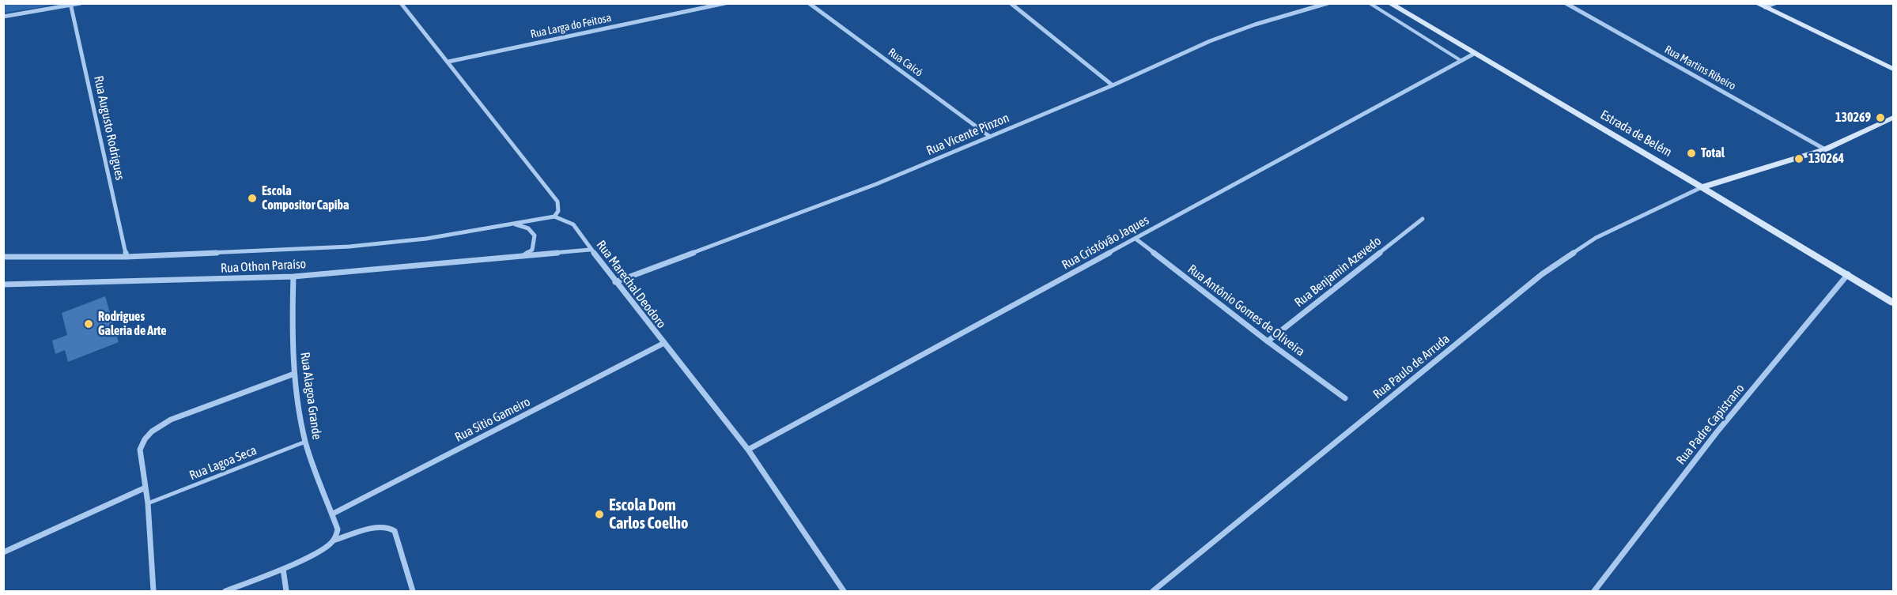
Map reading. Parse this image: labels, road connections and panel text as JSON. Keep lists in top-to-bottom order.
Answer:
{
  "streets": {
    "main road": ["Estrada de Belém"],
    "street": [
      "Rua Larga do Feitosa",
      "Rua Caicó",
      "Rua Martins Ribeiro",
      "Rua Augusto Rodrigues",
      "Rua Vicente Pinzon",
      "Rua Cristóvão Jaques",
      "Rua Othon Paraíso",
      "Rua Benjamin Azevedo",
      "Rua Marechal Deodoro",
      "Rua Antônio Gomes de Oliveira",
      "Rua Paulo de Arruda",
      "Rua Alagoa Grande",
      "Rua Sítio Gameiro",
      "Rua Padre Capistrano"
    ],
    "lane": ["Rua Lagoa Seca"]
  },
  "crossings": [
    ["Rua Caicó", "Rua Vicente Pinzon"],
    ["Rua Augusto Rodrigues", "Rua Othon Paraíso"],
    ["Estrada de Belém", "Rua Cristóvão Jaques"],
    ["Estrada de Belém", "Rua Paulo de Arruda"],
    ["Estrada de Belém", "Rua Padre Capistrano"],
    ["Rua Vicente Pinzon", "Rua Marechal Deodoro"],
    ["Rua Cristóvão Jaques", "Rua Marechal Deodoro"],
    ["Rua Cristóvão Jaques", "Rua Antônio Gomes de Oliveira"],
    ["Rua Othon Paraíso", "Rua Marechal Deodoro"],
    ["Rua Othon Paraíso", "Rua Alagoa Grande"],
    ["Rua Benjamin Azevedo", "Rua Antônio Gomes de Oliveira"],
    ["Rua Marechal Deodoro", "Rua Sítio Gameiro"],
    ["Rua Alagoa Grande", "Rua Sítio Gameiro"],
    ["Rua Alagoa Grande", "Rua Lagoa Seca"]
  ],
  "places": [
    "130269",
    "Total",
    "130264",
    "Escola Compositor Capiba",
    "Rodrigues Galeria de Arte",
    "Escola Dom Carlos Coelho"
  ]
}
